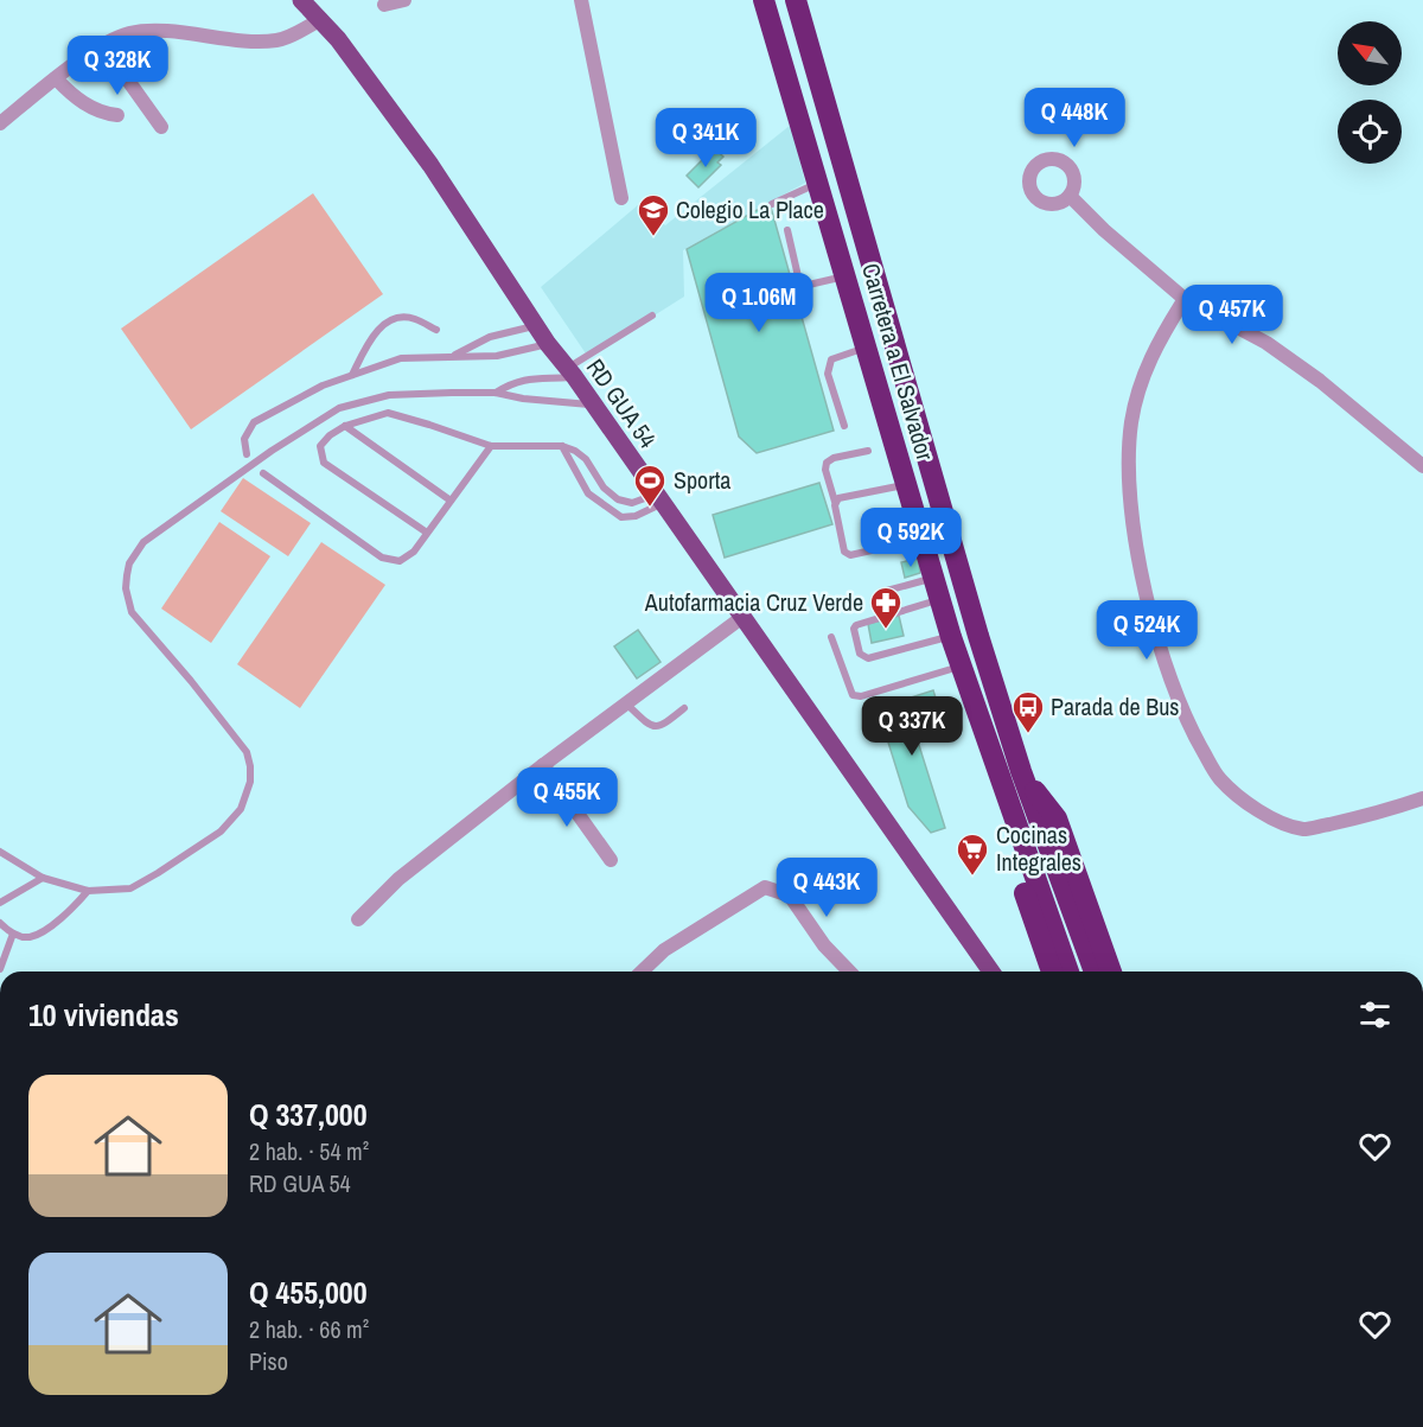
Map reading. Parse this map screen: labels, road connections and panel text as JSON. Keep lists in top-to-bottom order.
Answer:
{
  "streets": {
    "highway": ["Carretera a El Salvador"],
    "main road": ["RD GUA 54"]
  },
  "places": {
    "school or university": ["Colegio La Place"],
    "sports": ["Sporta"],
    "pharmacy": ["Autofarmacia Cruz Verde"],
    "bus stop": ["Parada de Bus"],
    "supermarket": ["Cocinas Integrales"]
  },
  "north": "top left",
  "page": {
    "price": [
      "Q 328K",
      "Q 448K",
      "Q 341K",
      "Q 1.06M",
      "Q 457K",
      "Q 592K",
      "Q 524K",
      "Q 337K",
      "Q 455K",
      "Q 443K"
    ],
    "heading": "10 viviendas",
    "list": [
      {
        "name": "Q 337,000",
        "note": "2 hab. · 54 m² · RD GUA 54"
      },
      {
        "name": "Q 455,000",
        "note": "2 hab. · 66 m² · Piso"
      }
    ]
  }
}
